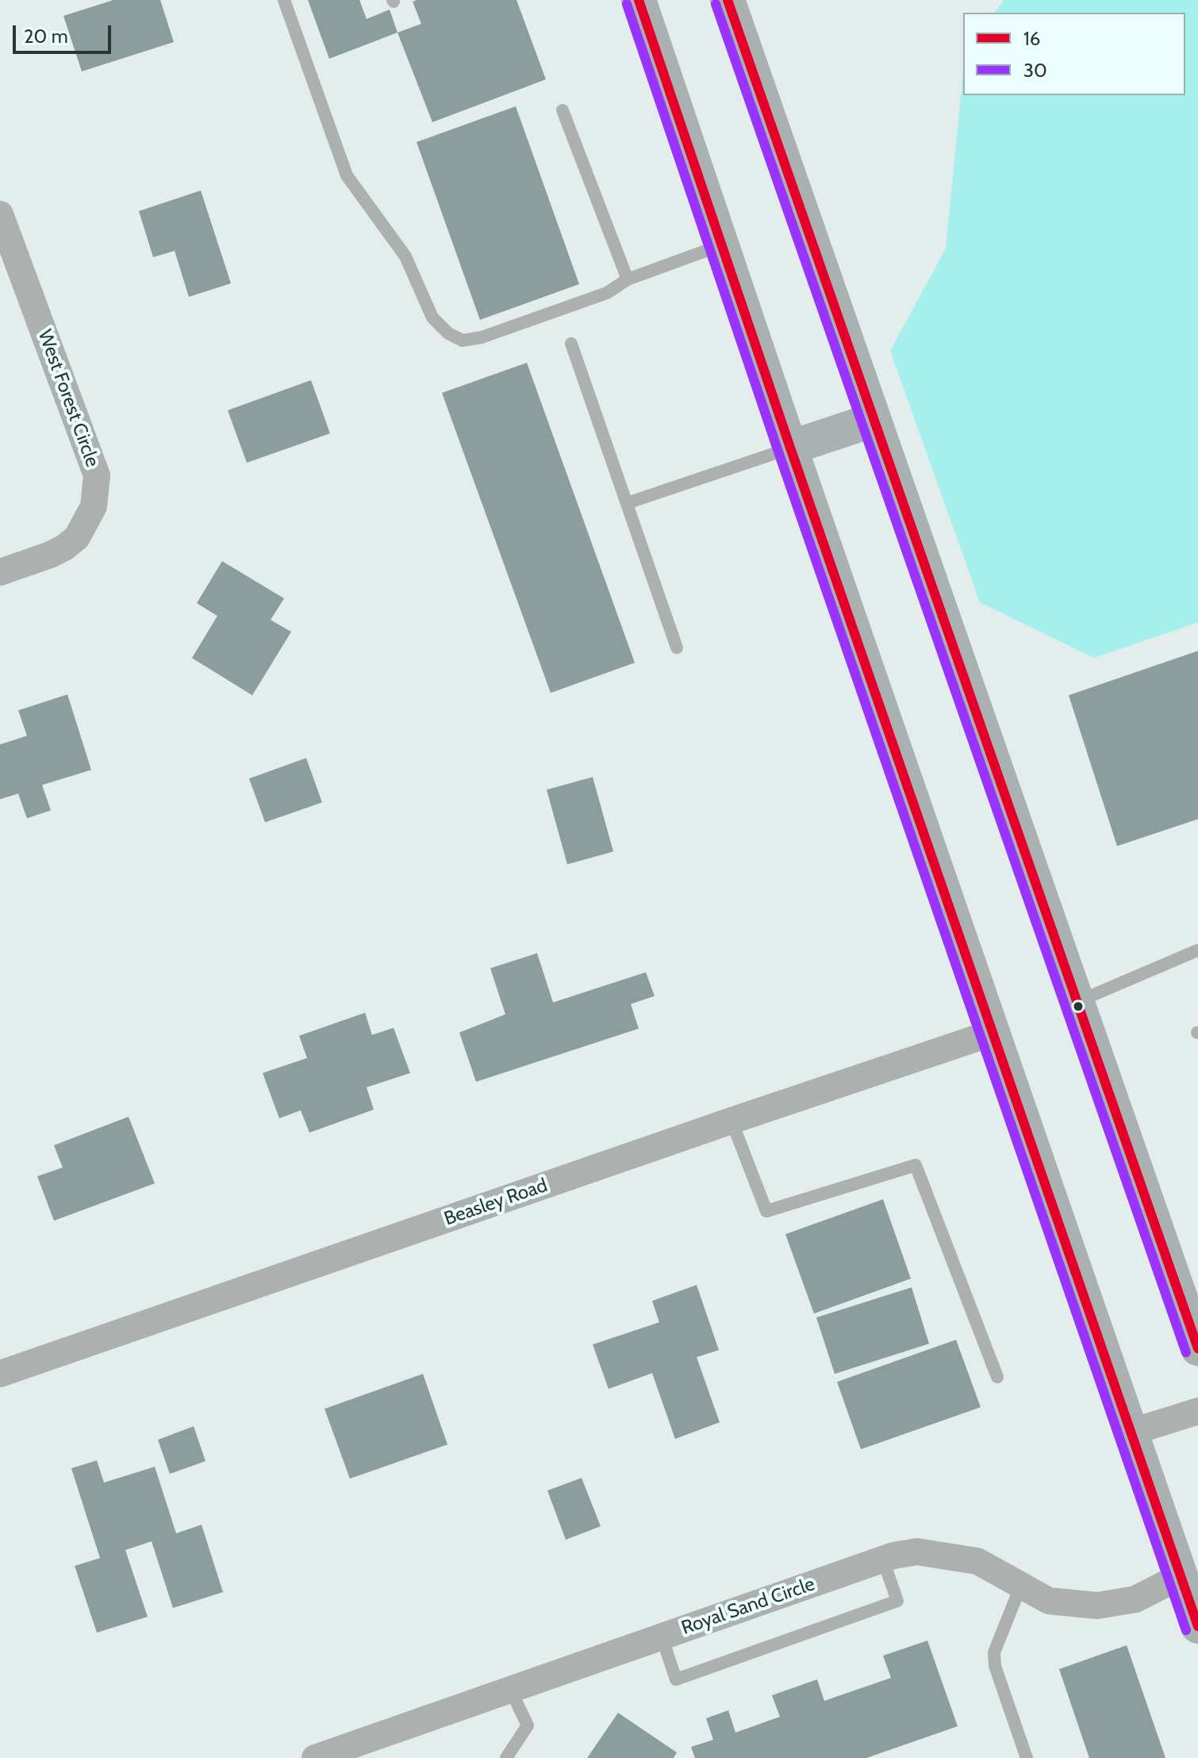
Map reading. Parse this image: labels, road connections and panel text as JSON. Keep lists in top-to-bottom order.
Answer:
{
  "streets": {
    "street": ["West Forest Circle", "Beasley Road", "Royal Sand Circle"]
  },
  "lines": ["transit line 16", "transit line 30"],
  "legend": ["16", "30"],
  "scale_bar": "20 m"
}
